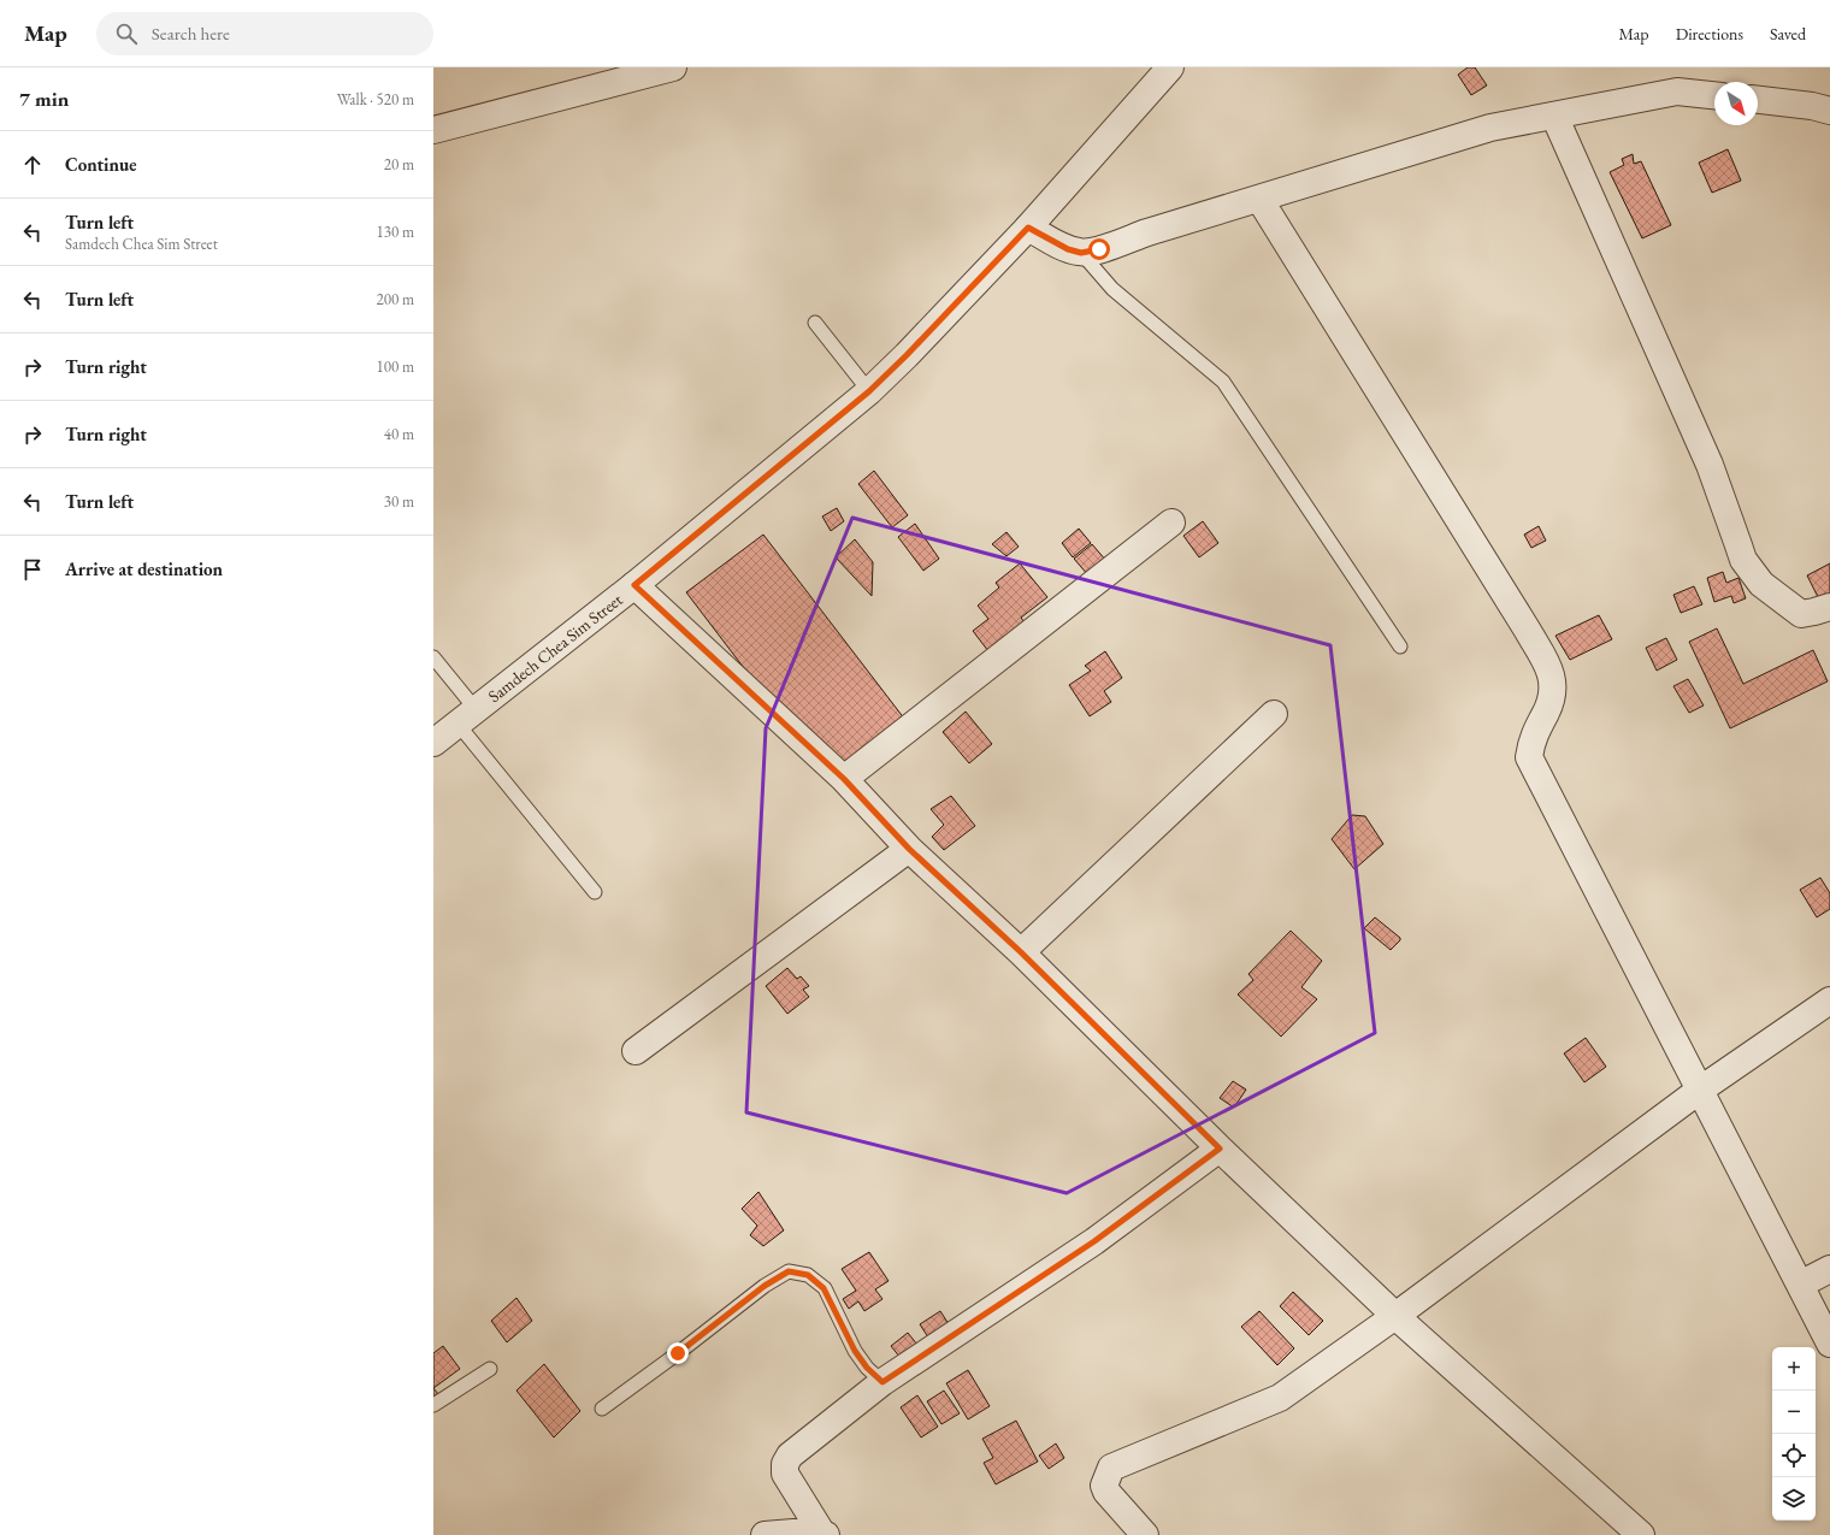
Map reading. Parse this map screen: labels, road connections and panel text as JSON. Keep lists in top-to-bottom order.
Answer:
{
  "streets": {
    "street": ["Samdech Chea Sim Street"]
  },
  "north": "bottom right",
  "page": {
    "header": "Map",
    "search": "Search here",
    "nav": ["Map", "Directions", "Saved"],
    "heading": ["7 min", "Walk · 520 m"],
    "list": [
      ["Continue", "20 m"],
      ["Turn left", "Samdech Chea Sim Street", "130 m"],
      ["Turn left", "200 m"],
      ["Turn right", "100 m"],
      ["Turn right", "40 m"],
      ["Turn left", "30 m"],
      "Arrive at destination"
    ],
    "map_buttons": ["+", "−"]
  }
}
